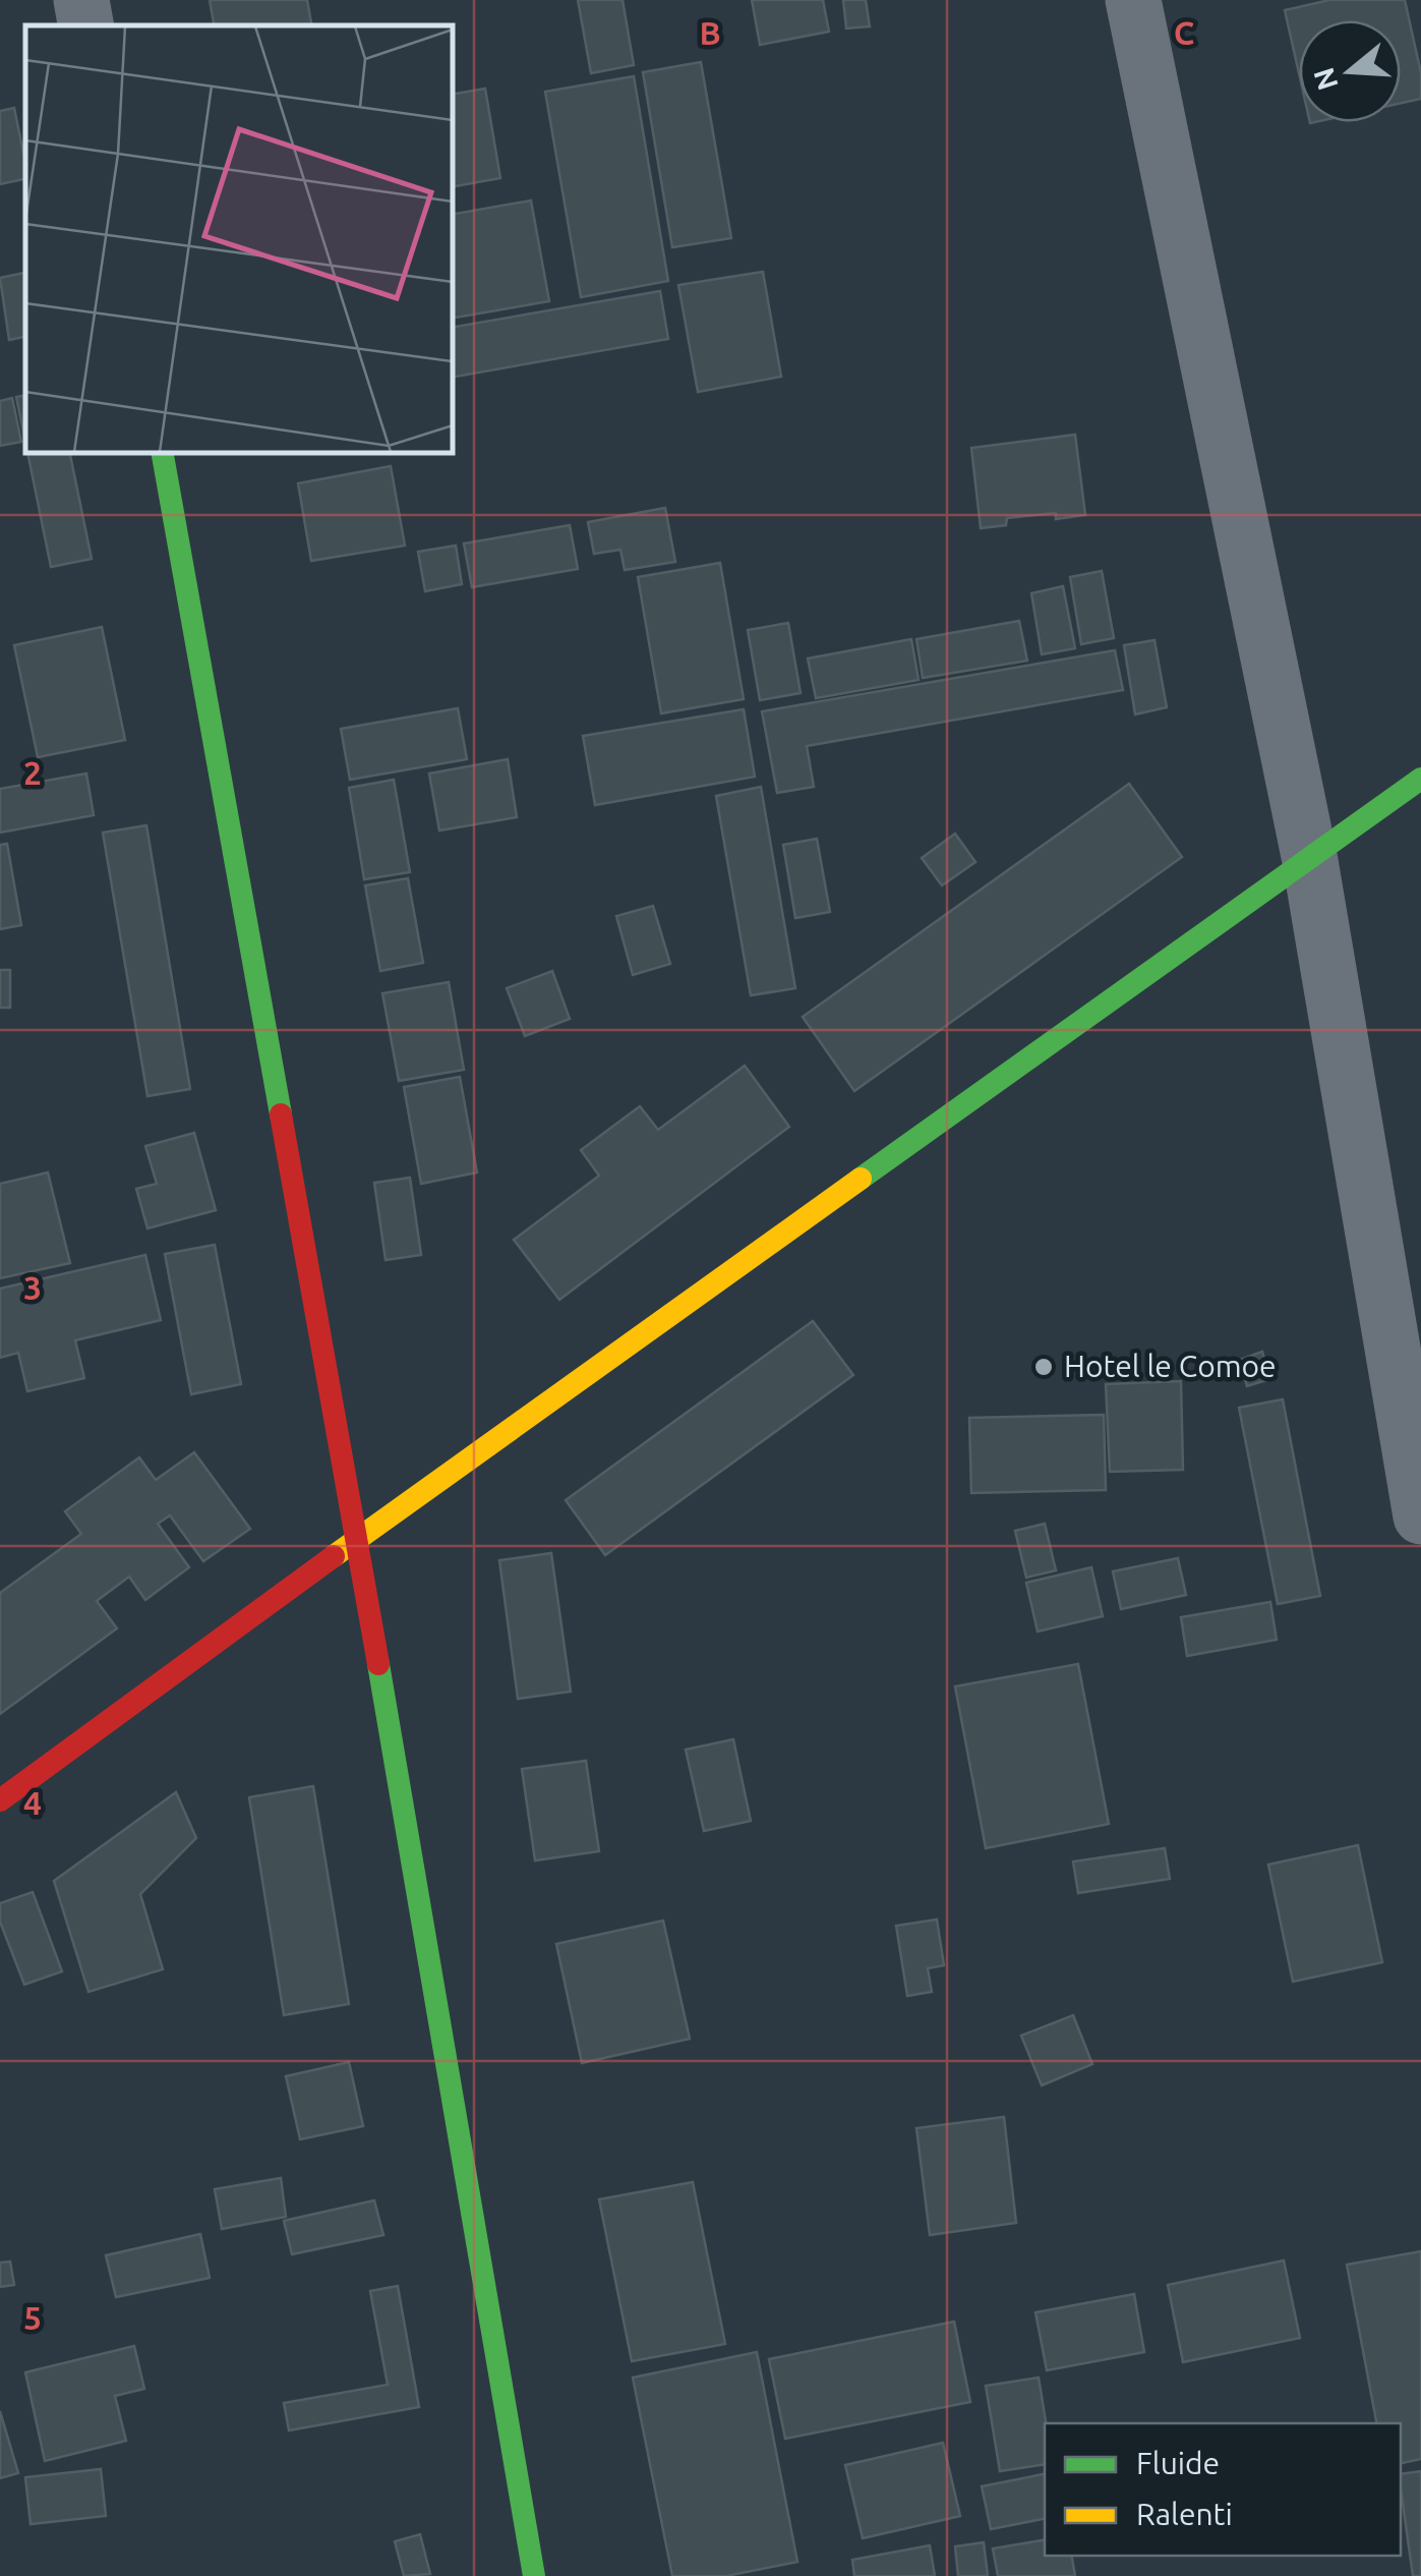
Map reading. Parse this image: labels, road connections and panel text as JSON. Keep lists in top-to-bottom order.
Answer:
{
  "places": ["Hotel le Comoe"],
  "legend": ["Fluide", "Ralenti"],
  "north": "left",
  "grid": {
    "columns": ["B", "C"],
    "rows": [
      "2",
      "3",
      "4",
      "5"
    ]
  }
}
